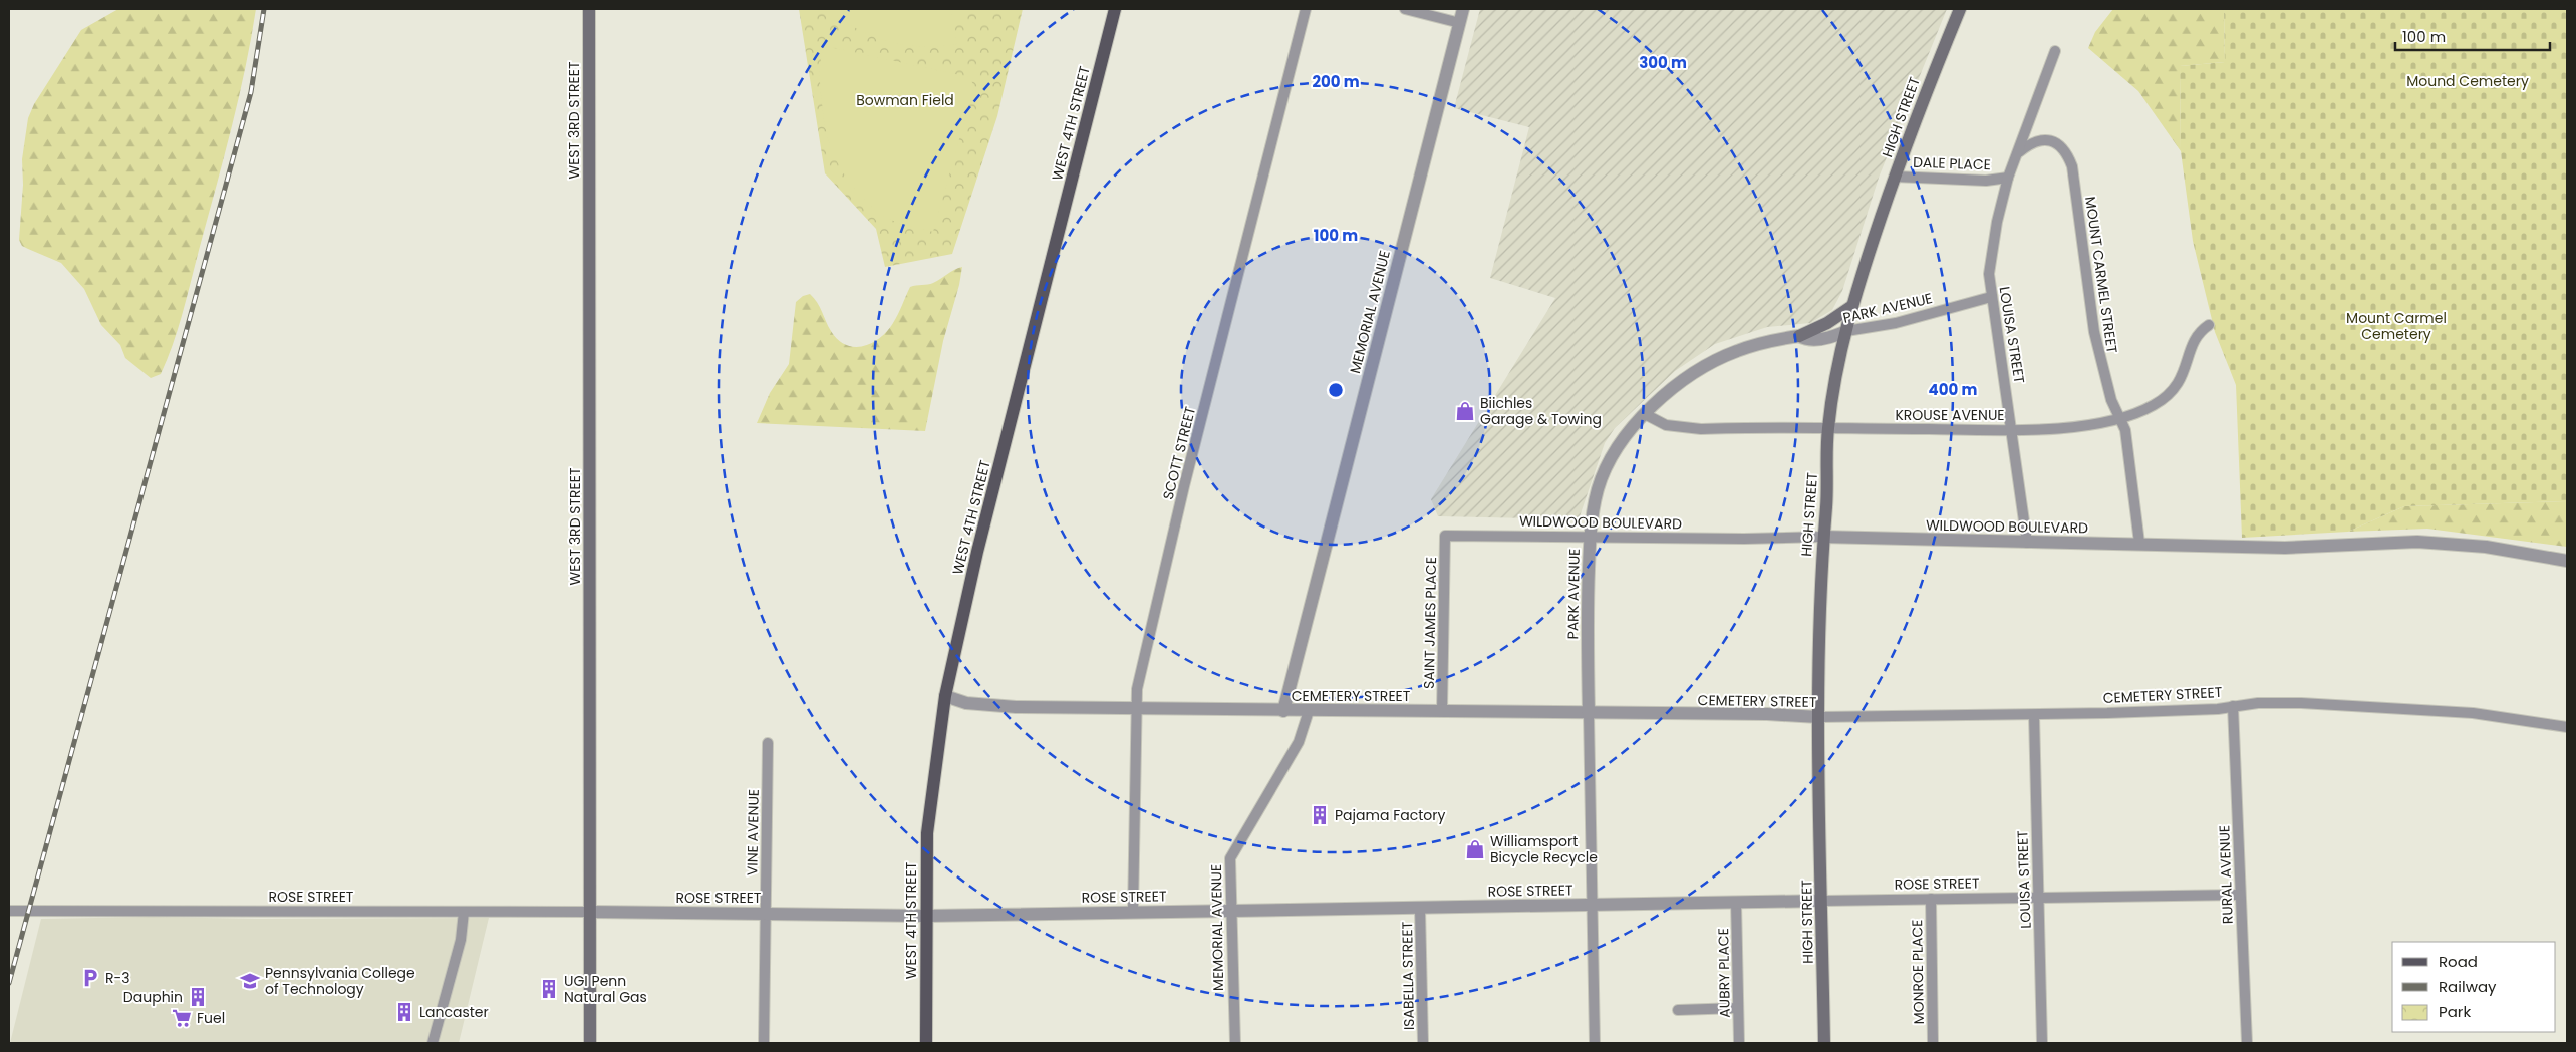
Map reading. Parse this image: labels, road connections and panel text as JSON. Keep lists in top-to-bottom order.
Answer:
{
  "streets": {
    "main road": ["HIGH STREET", "WEST 3RD STREET", "WEST 4TH STREET"],
    "street": [
      "DALE PLACE",
      "MOUNT CARMEL STREET",
      "PARK AVENUE",
      "MEMORIAL AVENUE",
      "LOUISA STREET",
      "KROUSE AVENUE",
      "SCOTT STREET",
      "WILDWOOD BOULEVARD",
      "SAINT JAMES PLACE",
      "CEMETERY STREET",
      "VINE AVENUE",
      "RURAL AVENUE",
      "ROSE STREET",
      "MONROE PLACE",
      "AUBRY PLACE",
      "ISABELLA STREET"
    ]
  },
  "crossings": [
    ["HIGH STREET", "DALE PLACE"],
    ["HIGH STREET", "PARK AVENUE"],
    ["HIGH STREET", "KROUSE AVENUE"],
    ["HIGH STREET", "WILDWOOD BOULEVARD"],
    ["HIGH STREET", "CEMETERY STREET"],
    ["HIGH STREET", "ROSE STREET"],
    ["WEST 3RD STREET", "ROSE STREET"],
    ["WEST 4TH STREET", "CEMETERY STREET"],
    ["WEST 4TH STREET", "ROSE STREET"],
    ["DALE PLACE", "LOUISA STREET"],
    ["MOUNT CARMEL STREET", "LOUISA STREET"],
    ["MOUNT CARMEL STREET", "KROUSE AVENUE"],
    ["MOUNT CARMEL STREET", "WILDWOOD BOULEVARD"],
    ["PARK AVENUE", "LOUISA STREET"],
    ["PARK AVENUE", "KROUSE AVENUE"],
    ["PARK AVENUE", "WILDWOOD BOULEVARD"],
    ["PARK AVENUE", "CEMETERY STREET"],
    ["PARK AVENUE", "ROSE STREET"],
    ["MEMORIAL AVENUE", "CEMETERY STREET"],
    ["MEMORIAL AVENUE", "ROSE STREET"],
    ["LOUISA STREET", "KROUSE AVENUE"],
    ["LOUISA STREET", "WILDWOOD BOULEVARD"],
    ["LOUISA STREET", "CEMETERY STREET"],
    ["LOUISA STREET", "ROSE STREET"],
    ["SCOTT STREET", "CEMETERY STREET"],
    ["SCOTT STREET", "ROSE STREET"],
    ["WILDWOOD BOULEVARD", "SAINT JAMES PLACE"],
    ["SAINT JAMES PLACE", "CEMETERY STREET"],
    ["CEMETERY STREET", "RURAL AVENUE"],
    ["VINE AVENUE", "ROSE STREET"],
    ["RURAL AVENUE", "ROSE STREET"],
    ["ROSE STREET", "MONROE PLACE"],
    ["ROSE STREET", "AUBRY PLACE"],
    ["ROSE STREET", "ISABELLA STREET"]
  ],
  "parks": ["Mound Cemetery", "Bowman Field", "Mount Carmel Cemetery"],
  "places": {
    "shop": ["Biichles Garage & Towing", "Williamsport Bicycle Recycle"],
    "building": [
      "Pajama Factory",
      "UGI Penn Natural Gas",
      "Dauphin",
      "Lancaster"
    ],
    "parking": ["R-3"],
    "school or university": ["Pennsylvania College of Technology"],
    "supermarket": ["Fuel"]
  },
  "legend": ["Road", "Railway", "Park"],
  "scale_bar": "100 m",
  "rings": [
    "300 m",
    "200 m",
    "100 m",
    "400 m"
  ]
}
